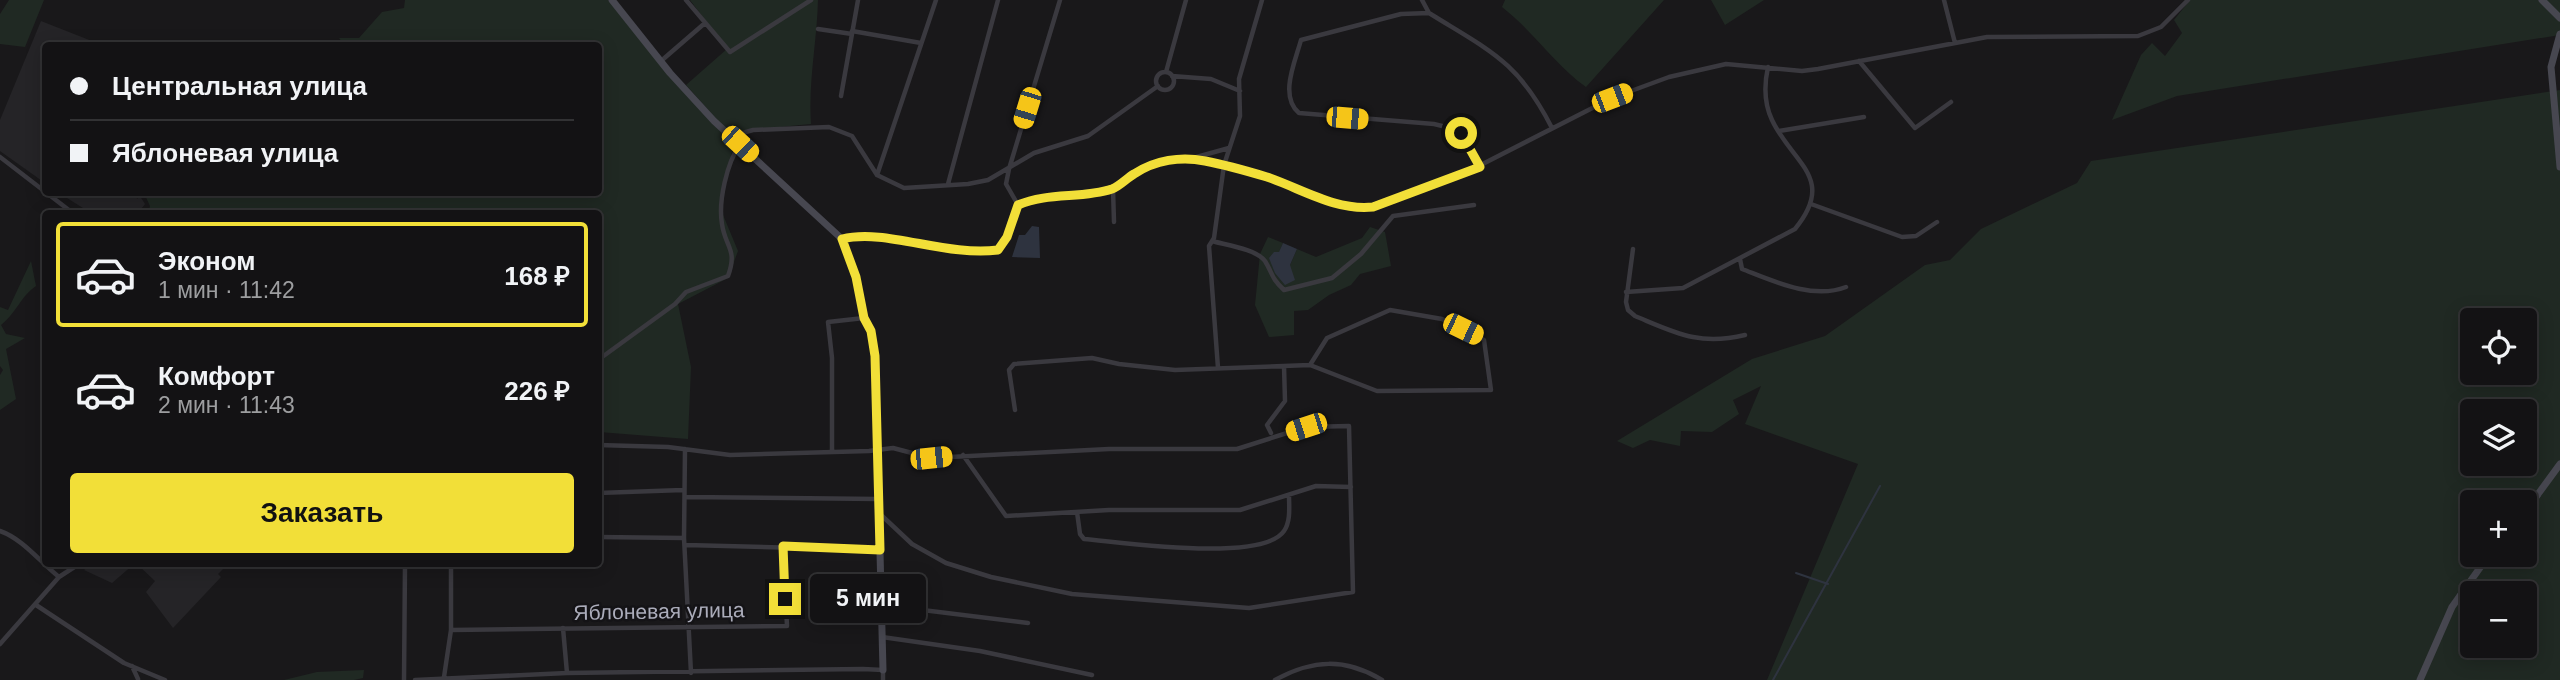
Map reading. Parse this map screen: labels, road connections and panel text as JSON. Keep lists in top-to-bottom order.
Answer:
{
  "streets": {
    "street": ["Яблоневая улица"]
  },
  "page": {
    "banner": ["Центральная улица", "Яблоневая улица"],
    "list": [
      {
        "name": "Эконом",
        "note": "1 мин · 11:42",
        "value": "168 ₽"
      },
      {
        "name": "Комфорт",
        "note": "2 мин · 11:43",
        "value": "226 ₽"
      }
    ],
    "map_buttons": ["+", "−"],
    "buttons": "Заказать",
    "bubble": "5 мин"
  }
}
